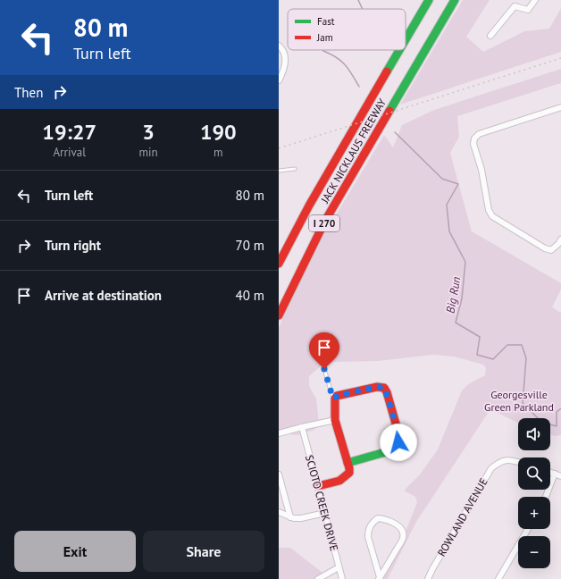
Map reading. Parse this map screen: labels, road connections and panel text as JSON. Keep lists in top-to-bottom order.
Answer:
{
  "streets": {
    "main road": ["JACK NICKLAUS FREEWAY", "I 270"],
    "street": ["SCIOTO CREEK DRIVE", "ROWLAND AVENUE"]
  },
  "water": ["Big Run"],
  "parks": ["Georgesville Green Parkland"],
  "legend": ["Fast", "Jam"],
  "page": {
    "turn": ["80 m", "Turn left"],
    "then": "Then",
    "eta": [
      "19:27",
      "Arrival",
      "3",
      "min",
      "190",
      "m"
    ],
    "list": [
      {
        "name": "Turn left",
        "value": "80 m"
      },
      {
        "name": "Turn right",
        "value": "70 m"
      },
      {
        "name": "Arrive at destination",
        "value": "40 m"
      }
    ],
    "map_buttons": ["+", "−"],
    "buttons": ["Exit", "Share"]
  }
}
